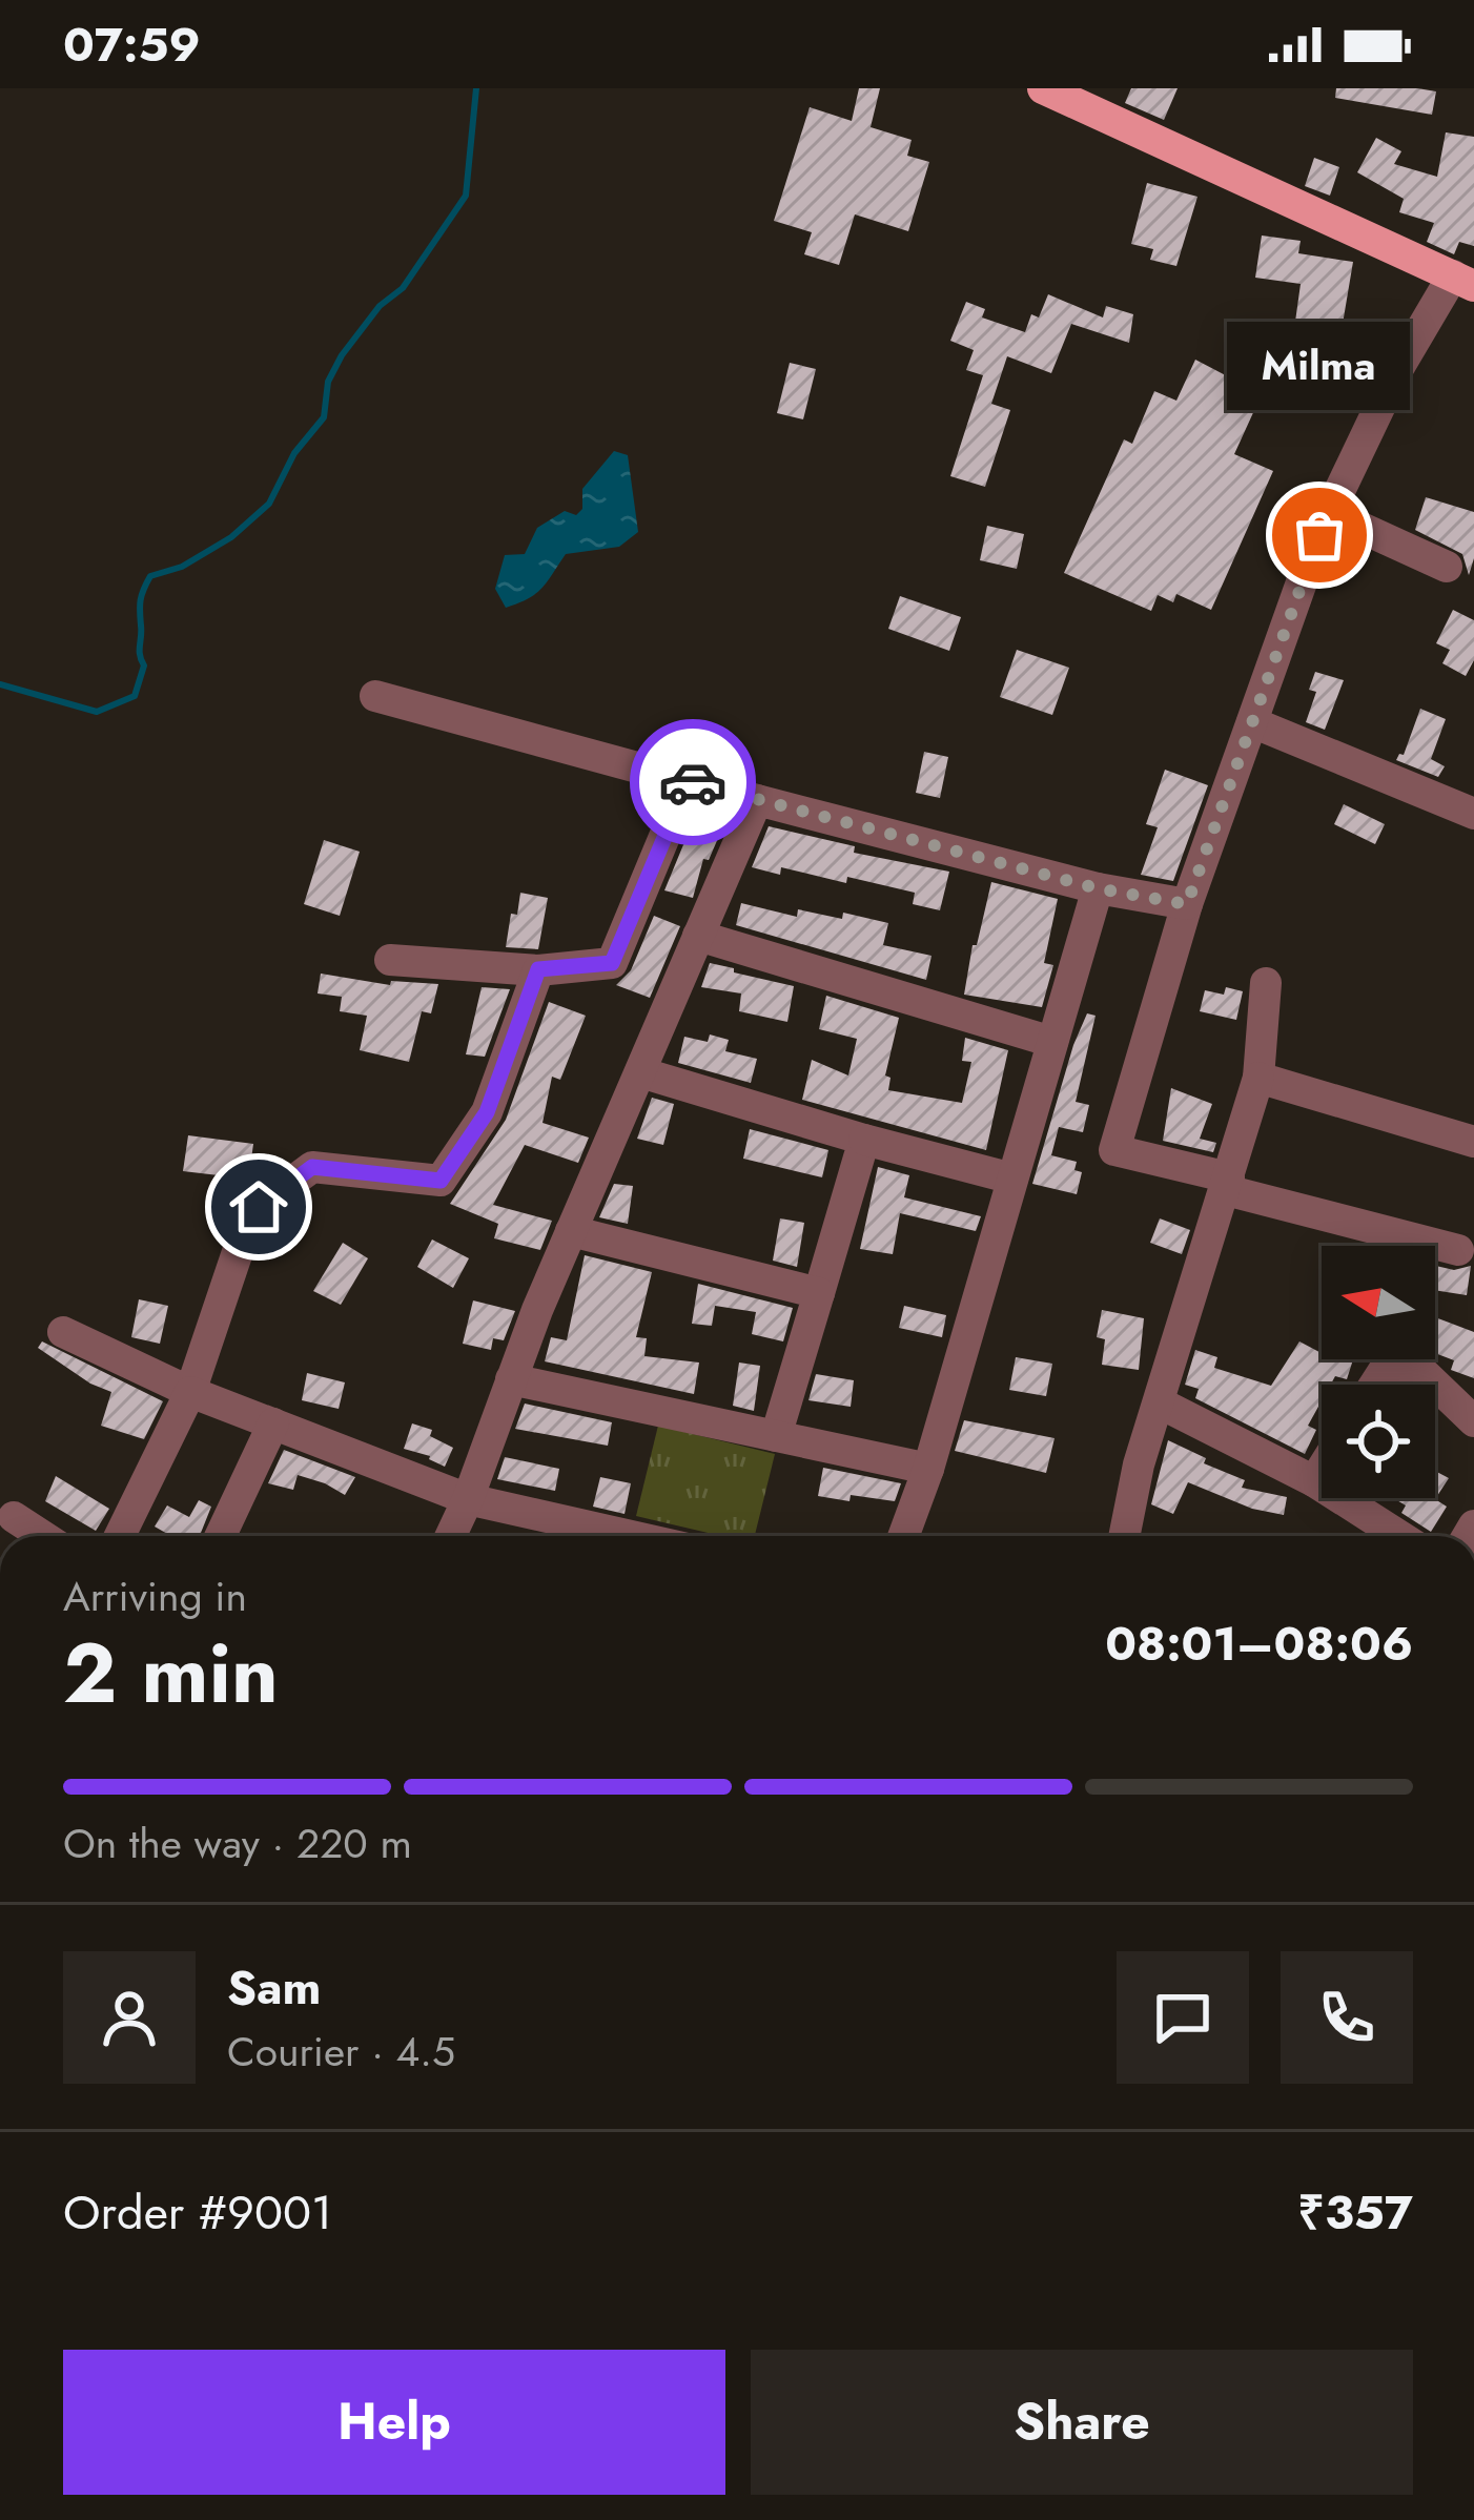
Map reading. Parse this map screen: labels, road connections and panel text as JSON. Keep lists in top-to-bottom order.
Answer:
{
  "places": ["Milma"],
  "north": "left",
  "page": {
    "status": "07:59",
    "bubble": "Milma",
    "heading": ["2 min", "Arriving in", "08:01–08:06"],
    "panel": [
      "Sam",
      "Courier · 4.5",
      "Order #9001",
      "₹357"
    ],
    "bar": "On the way · 220 m",
    "buttons": ["Help", "Share"]
  }
}
